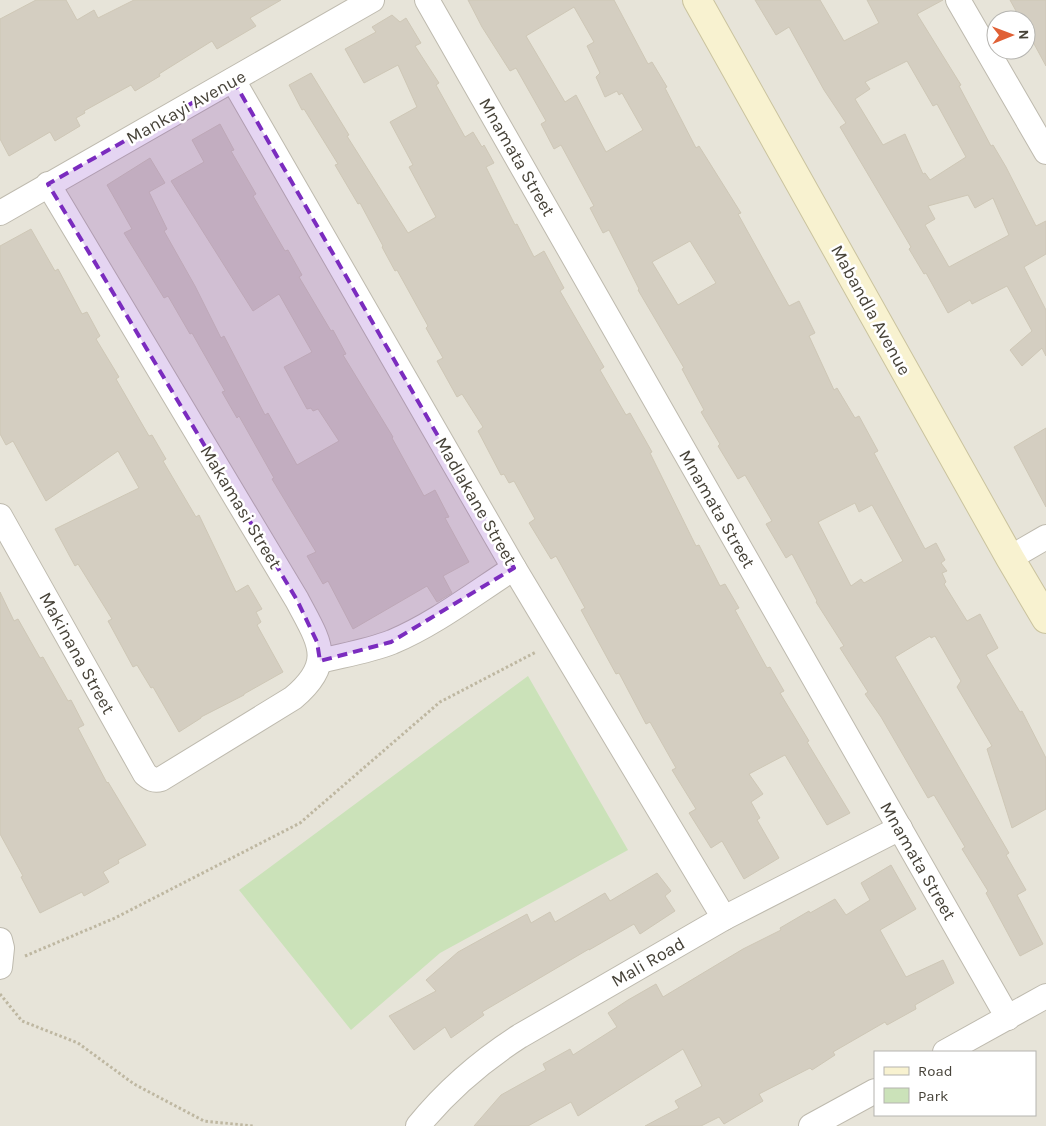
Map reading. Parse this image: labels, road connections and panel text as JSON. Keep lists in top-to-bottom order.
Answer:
{
  "streets": {
    "street": [
      "Mankayi Avenue",
      "Mnamata Street",
      "Mabandla Avenue",
      "Madlakane Street",
      "Makamasi Street",
      "Makinana Street",
      "Mali Road"
    ]
  },
  "crossings": [
    ["Mankayi Avenue", "Madlakane Street"],
    ["Mankayi Avenue", "Makamasi Street"],
    ["Mnamata Street", "Mali Road"],
    ["Madlakane Street", "Mali Road"],
    ["Makamasi Street", "Makinana Street"]
  ],
  "legend": ["Road", "Park"],
  "north": "right"
}
